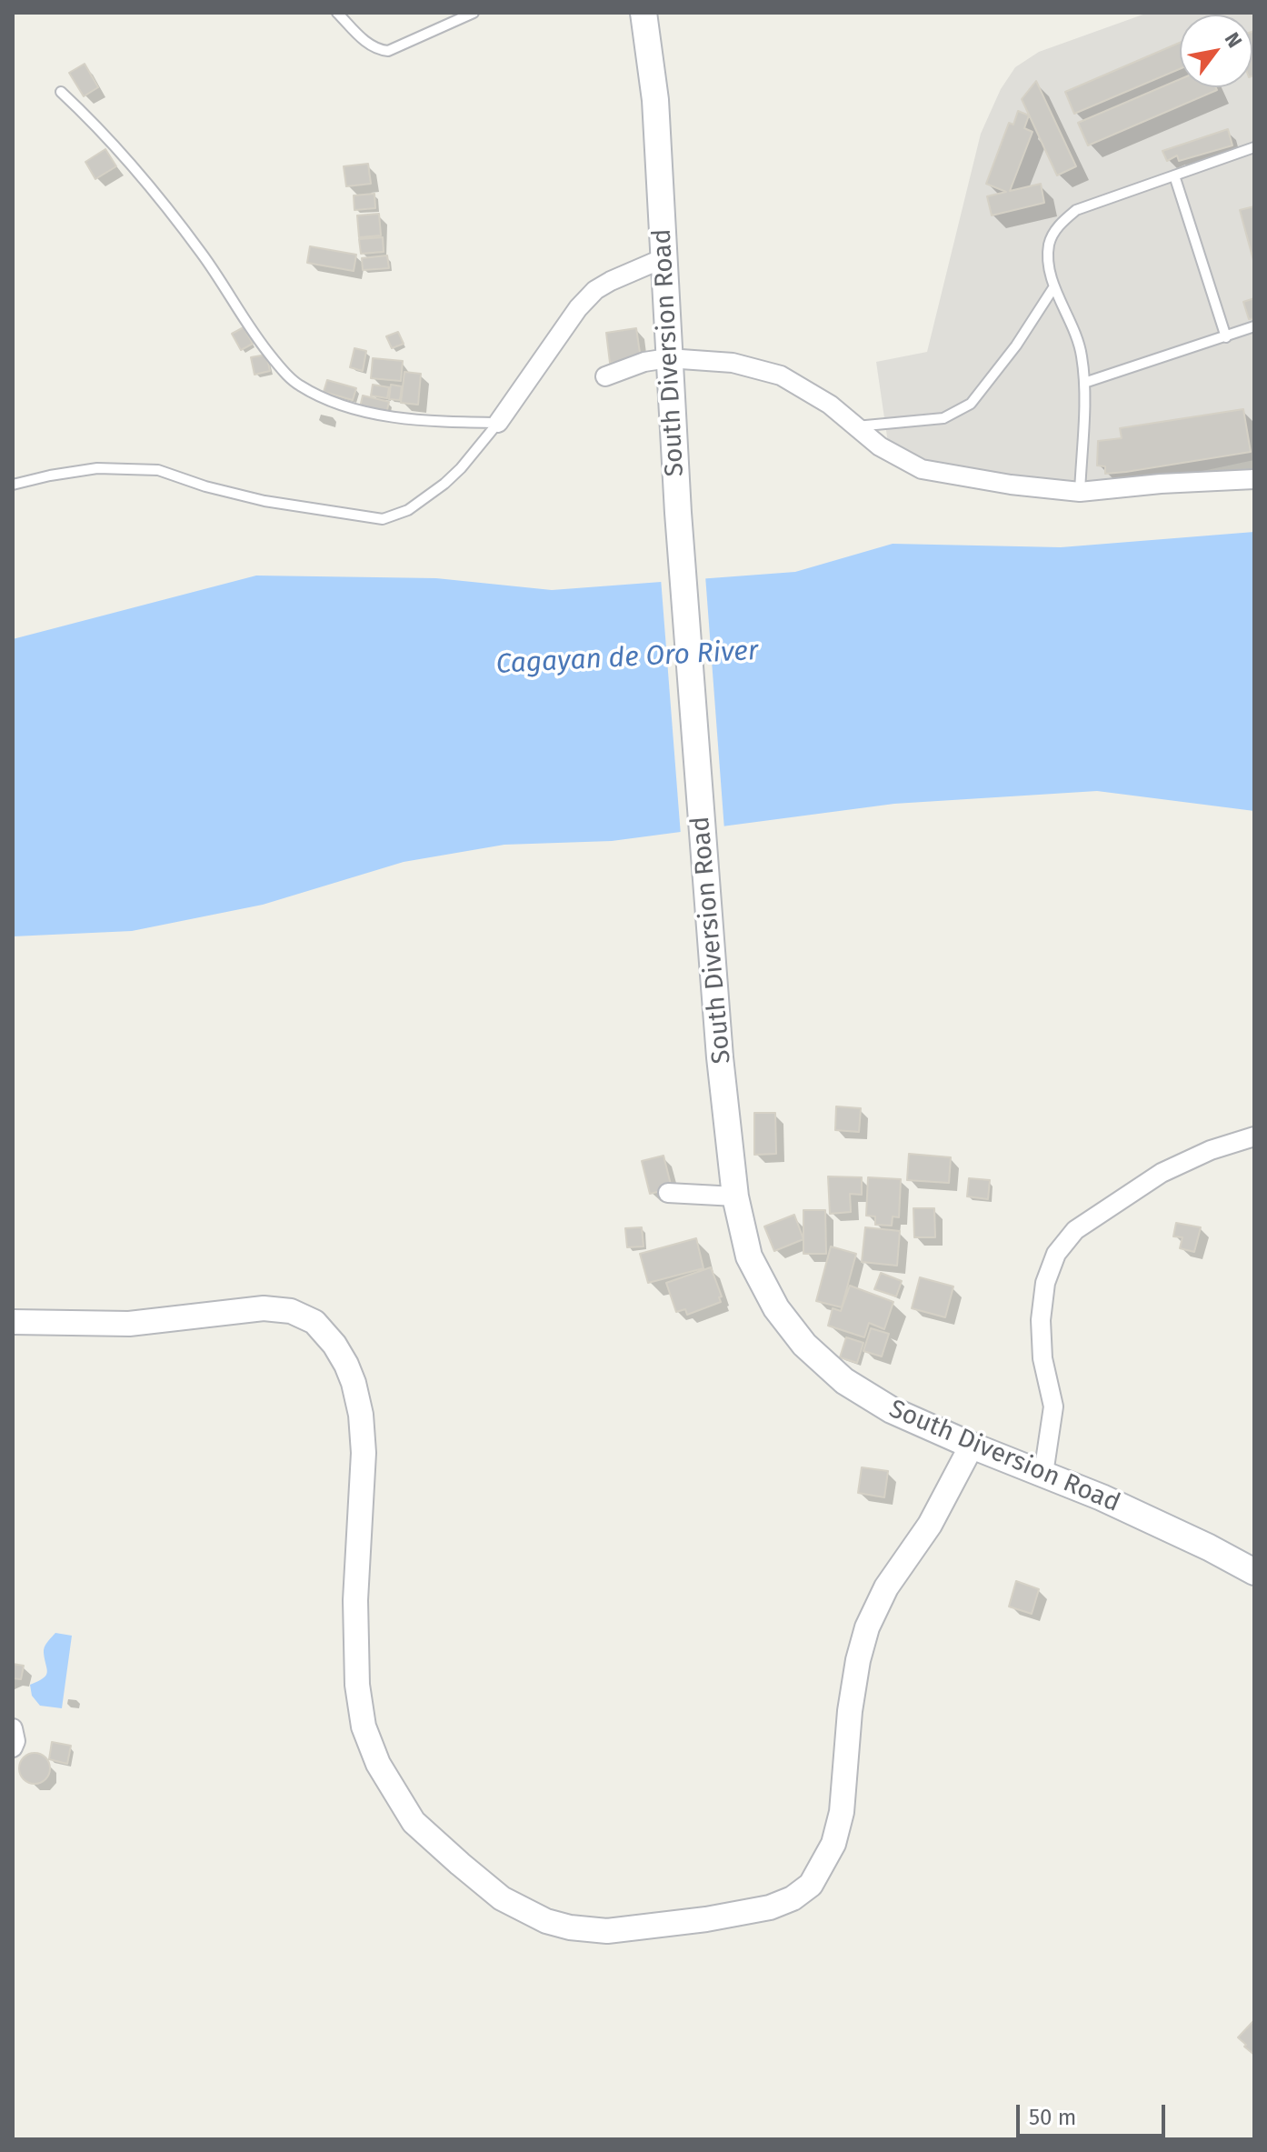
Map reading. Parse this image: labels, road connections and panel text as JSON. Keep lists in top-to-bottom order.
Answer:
{
  "streets": {
    "main road": ["South Diversion Road"]
  },
  "water": ["Cagayan de Oro River"],
  "scale_bar": "50 m",
  "north": "top right"
}
